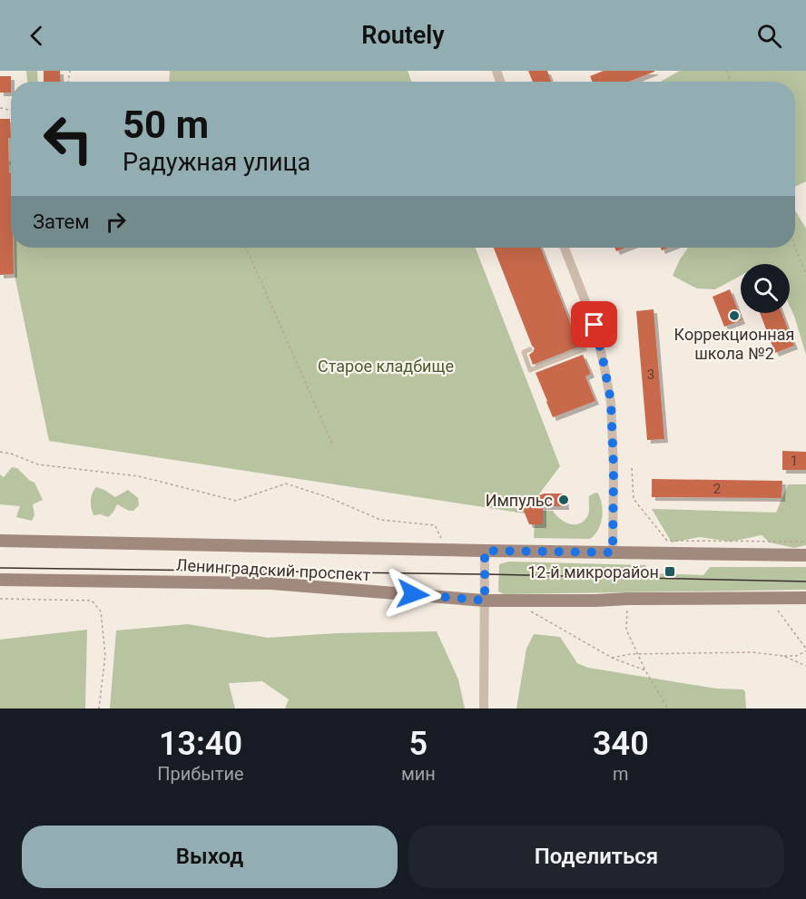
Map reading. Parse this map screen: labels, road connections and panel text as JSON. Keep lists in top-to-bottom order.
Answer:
{
  "streets": {
    "main road": ["Ленинградский проспект"]
  },
  "parks": ["Старое кладбище"],
  "places": {
    "other": ["Коррекционная школа №2", "Импульс"],
    "transit": ["12-й микрорайон"]
  },
  "house_numbers": ["3", "1", "2"],
  "page": {
    "header": "Routely",
    "turn": ["50 m", "Радужная улица"],
    "then": "Затем",
    "eta": [
      "13:40",
      "Прибытие",
      "5",
      "мин",
      "340",
      "m"
    ],
    "buttons": ["Выход", "Поделиться"]
  }
}
